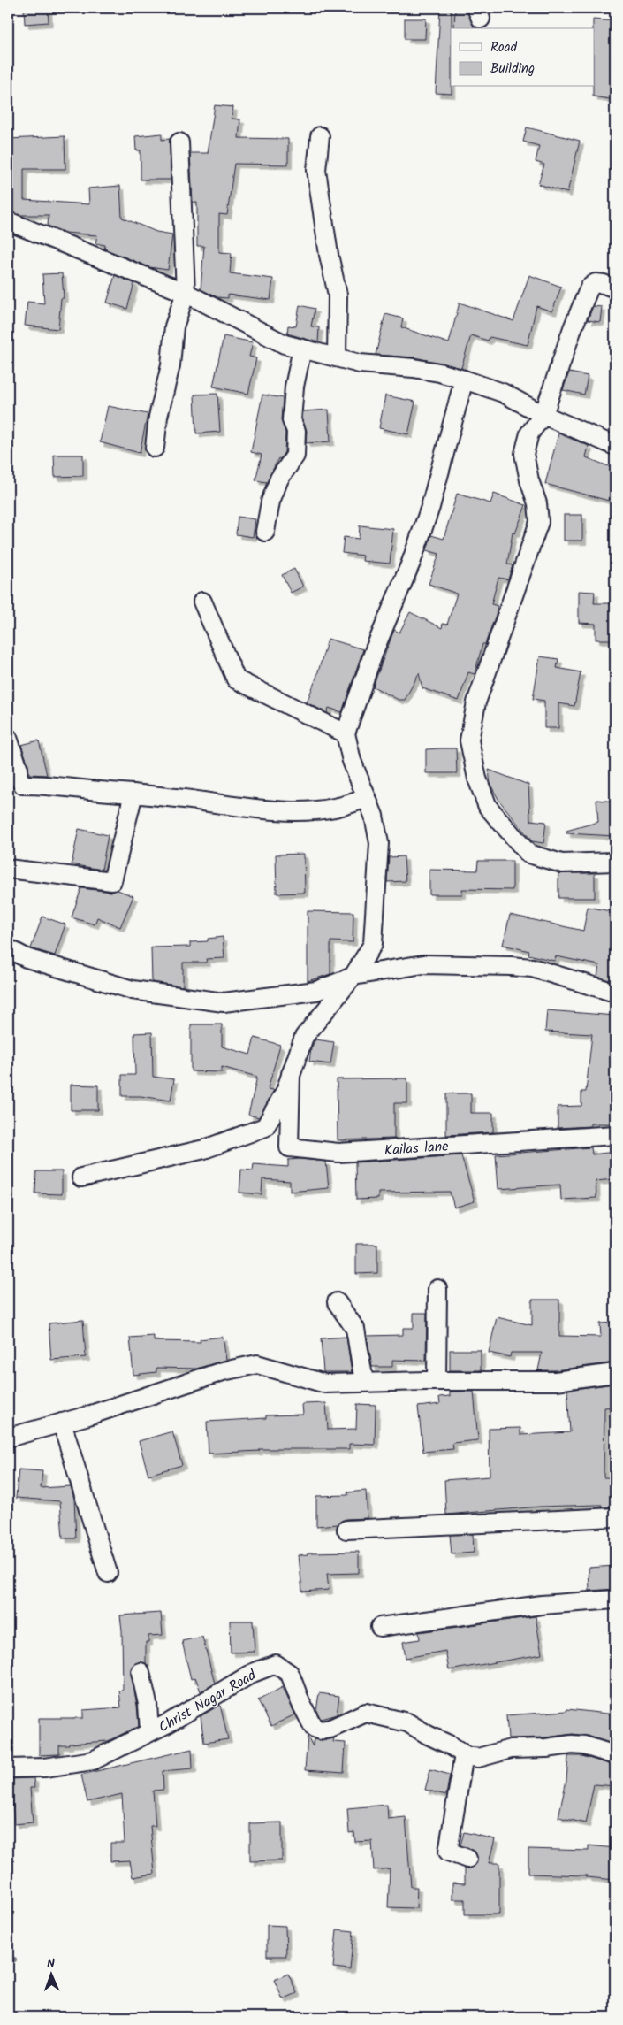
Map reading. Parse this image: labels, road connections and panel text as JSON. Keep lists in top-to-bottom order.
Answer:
{
  "streets": {
    "street": ["Kailas lane", "Christ Nagar Road"]
  },
  "legend": ["Road", "Building"],
  "north": "top"
}
